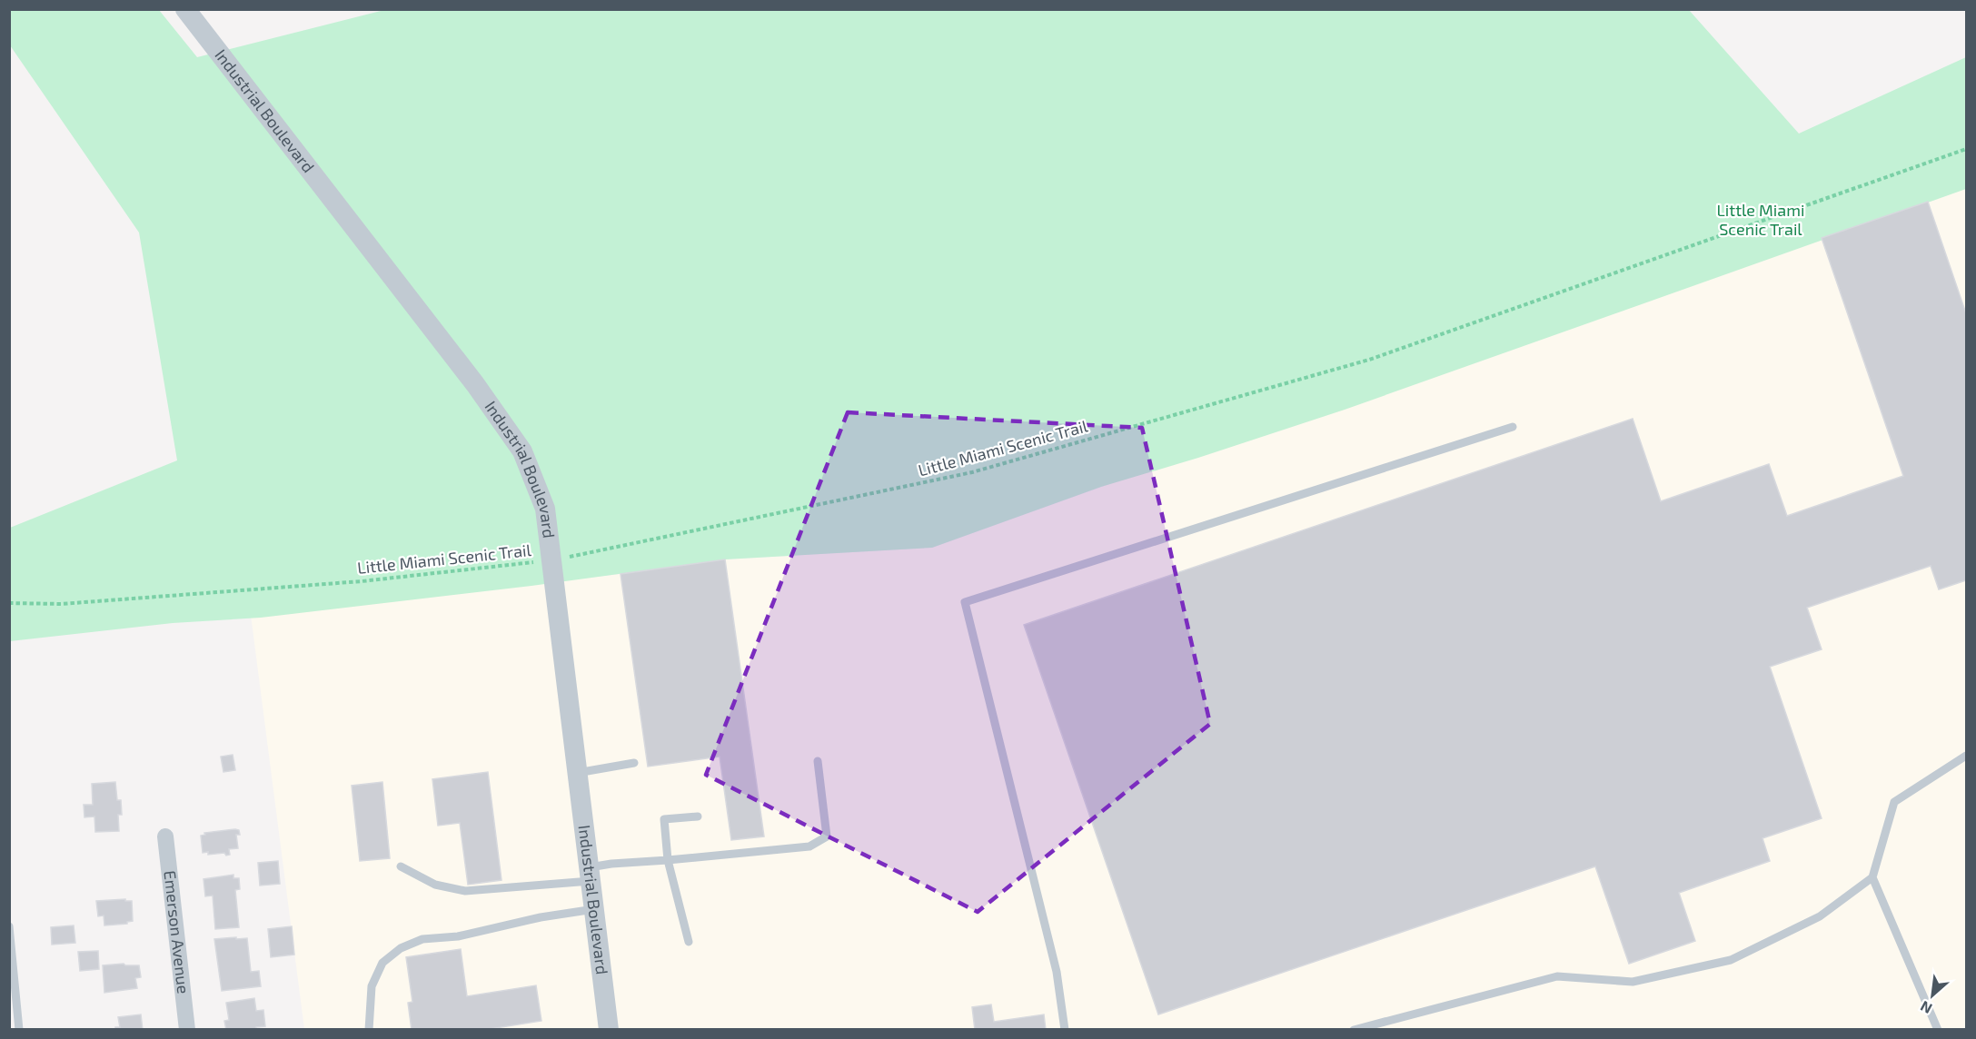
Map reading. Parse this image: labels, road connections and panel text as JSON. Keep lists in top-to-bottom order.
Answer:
{
  "streets": {
    "street": ["Industrial Boulevard", "Emerson Avenue"],
    "path": ["Little Miami Scenic Trail"]
  },
  "crossings": [
    ["Industrial Boulevard", "Little Miami Scenic Trail"]
  ],
  "parks": ["Little Miami Scenic Trail"],
  "north": "bottom left"
}
